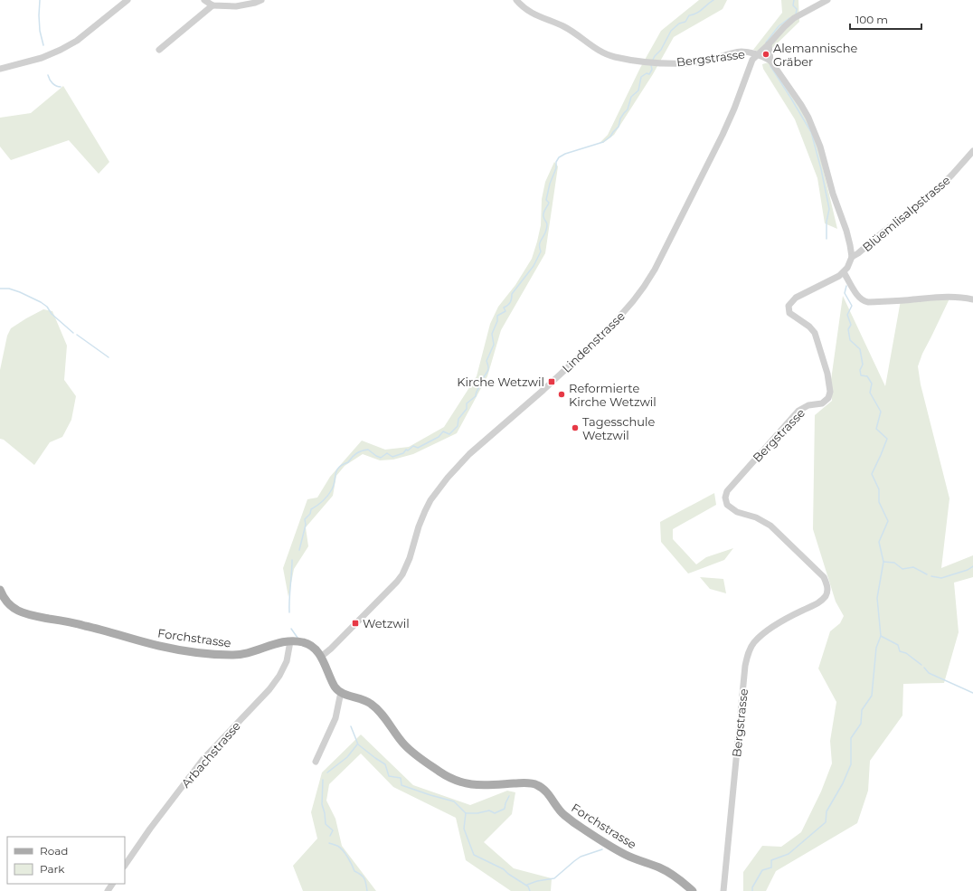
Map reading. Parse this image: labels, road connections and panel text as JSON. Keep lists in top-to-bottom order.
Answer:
{
  "streets": {
    "main road": ["Forchstrasse"],
    "street": [
      "Bergstrasse",
      "Blüemlisalpstrasse",
      "Lindenstrasse",
      "Arbachstrasse"
    ]
  },
  "crossings": [
    ["Bergstrasse", "Lindenstrasse"],
    ["Lindenstrasse", "Forchstrasse"],
    ["Forchstrasse", "Arbachstrasse"]
  ],
  "places": {
    "other": ["Alemannische Gräber", "Reformierte Kirche Wetzwil", "Tagesschule Wetzwil"],
    "transit": ["Kirche Wetzwil", "Wetzwil"]
  },
  "legend": ["Road", "Park"],
  "scale_bar": "100 m"
}
